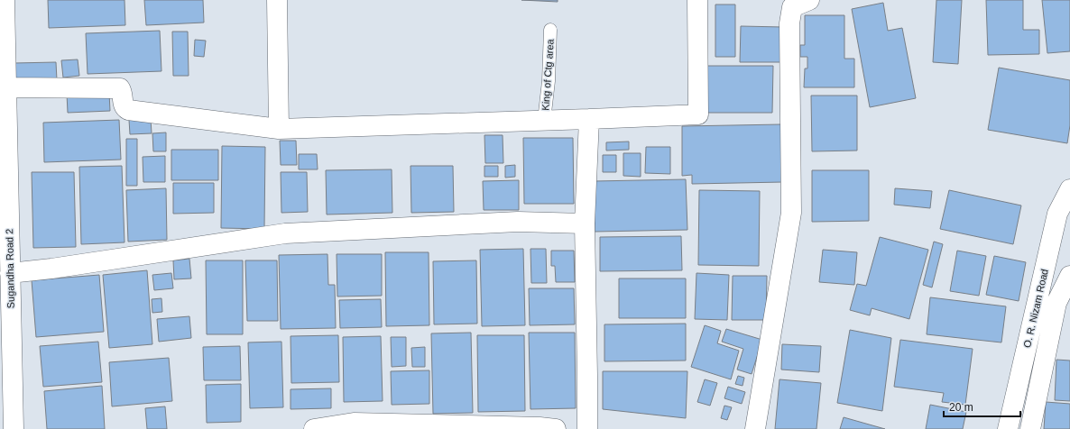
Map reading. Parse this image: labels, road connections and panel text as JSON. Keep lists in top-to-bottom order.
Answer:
{
  "streets": {
    "street": ["Sugandha Road 2", "O. R. Nizam Road"],
    "lane": ["King of Ctg area"]
  },
  "scale_bar": "20 m"
}
